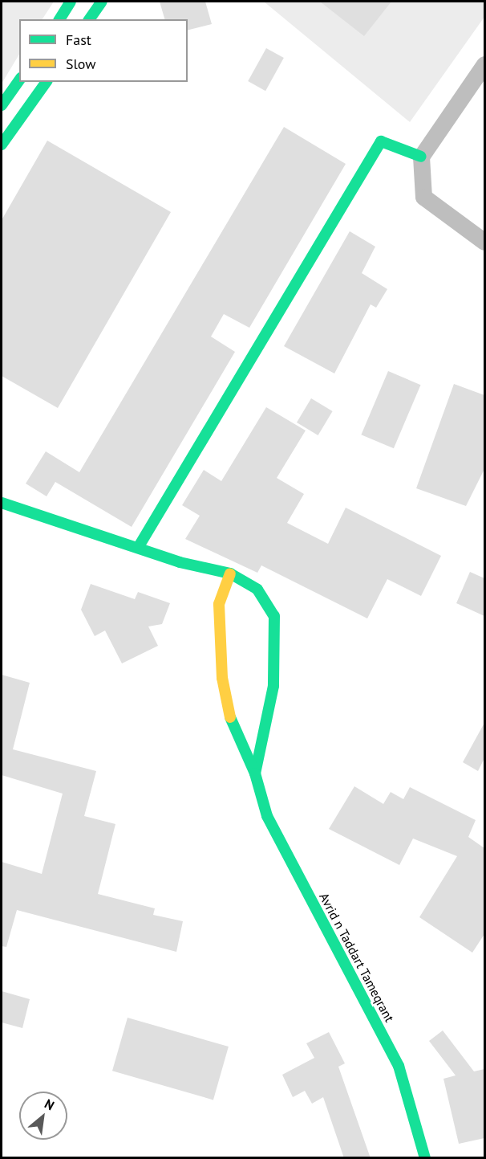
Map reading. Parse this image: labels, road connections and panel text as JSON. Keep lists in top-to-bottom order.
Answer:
{
  "streets": {
    "main road": ["Avrid n Taddart Tameqrant"]
  },
  "legend": ["Fast", "Slow"],
  "north": "top right"
}
